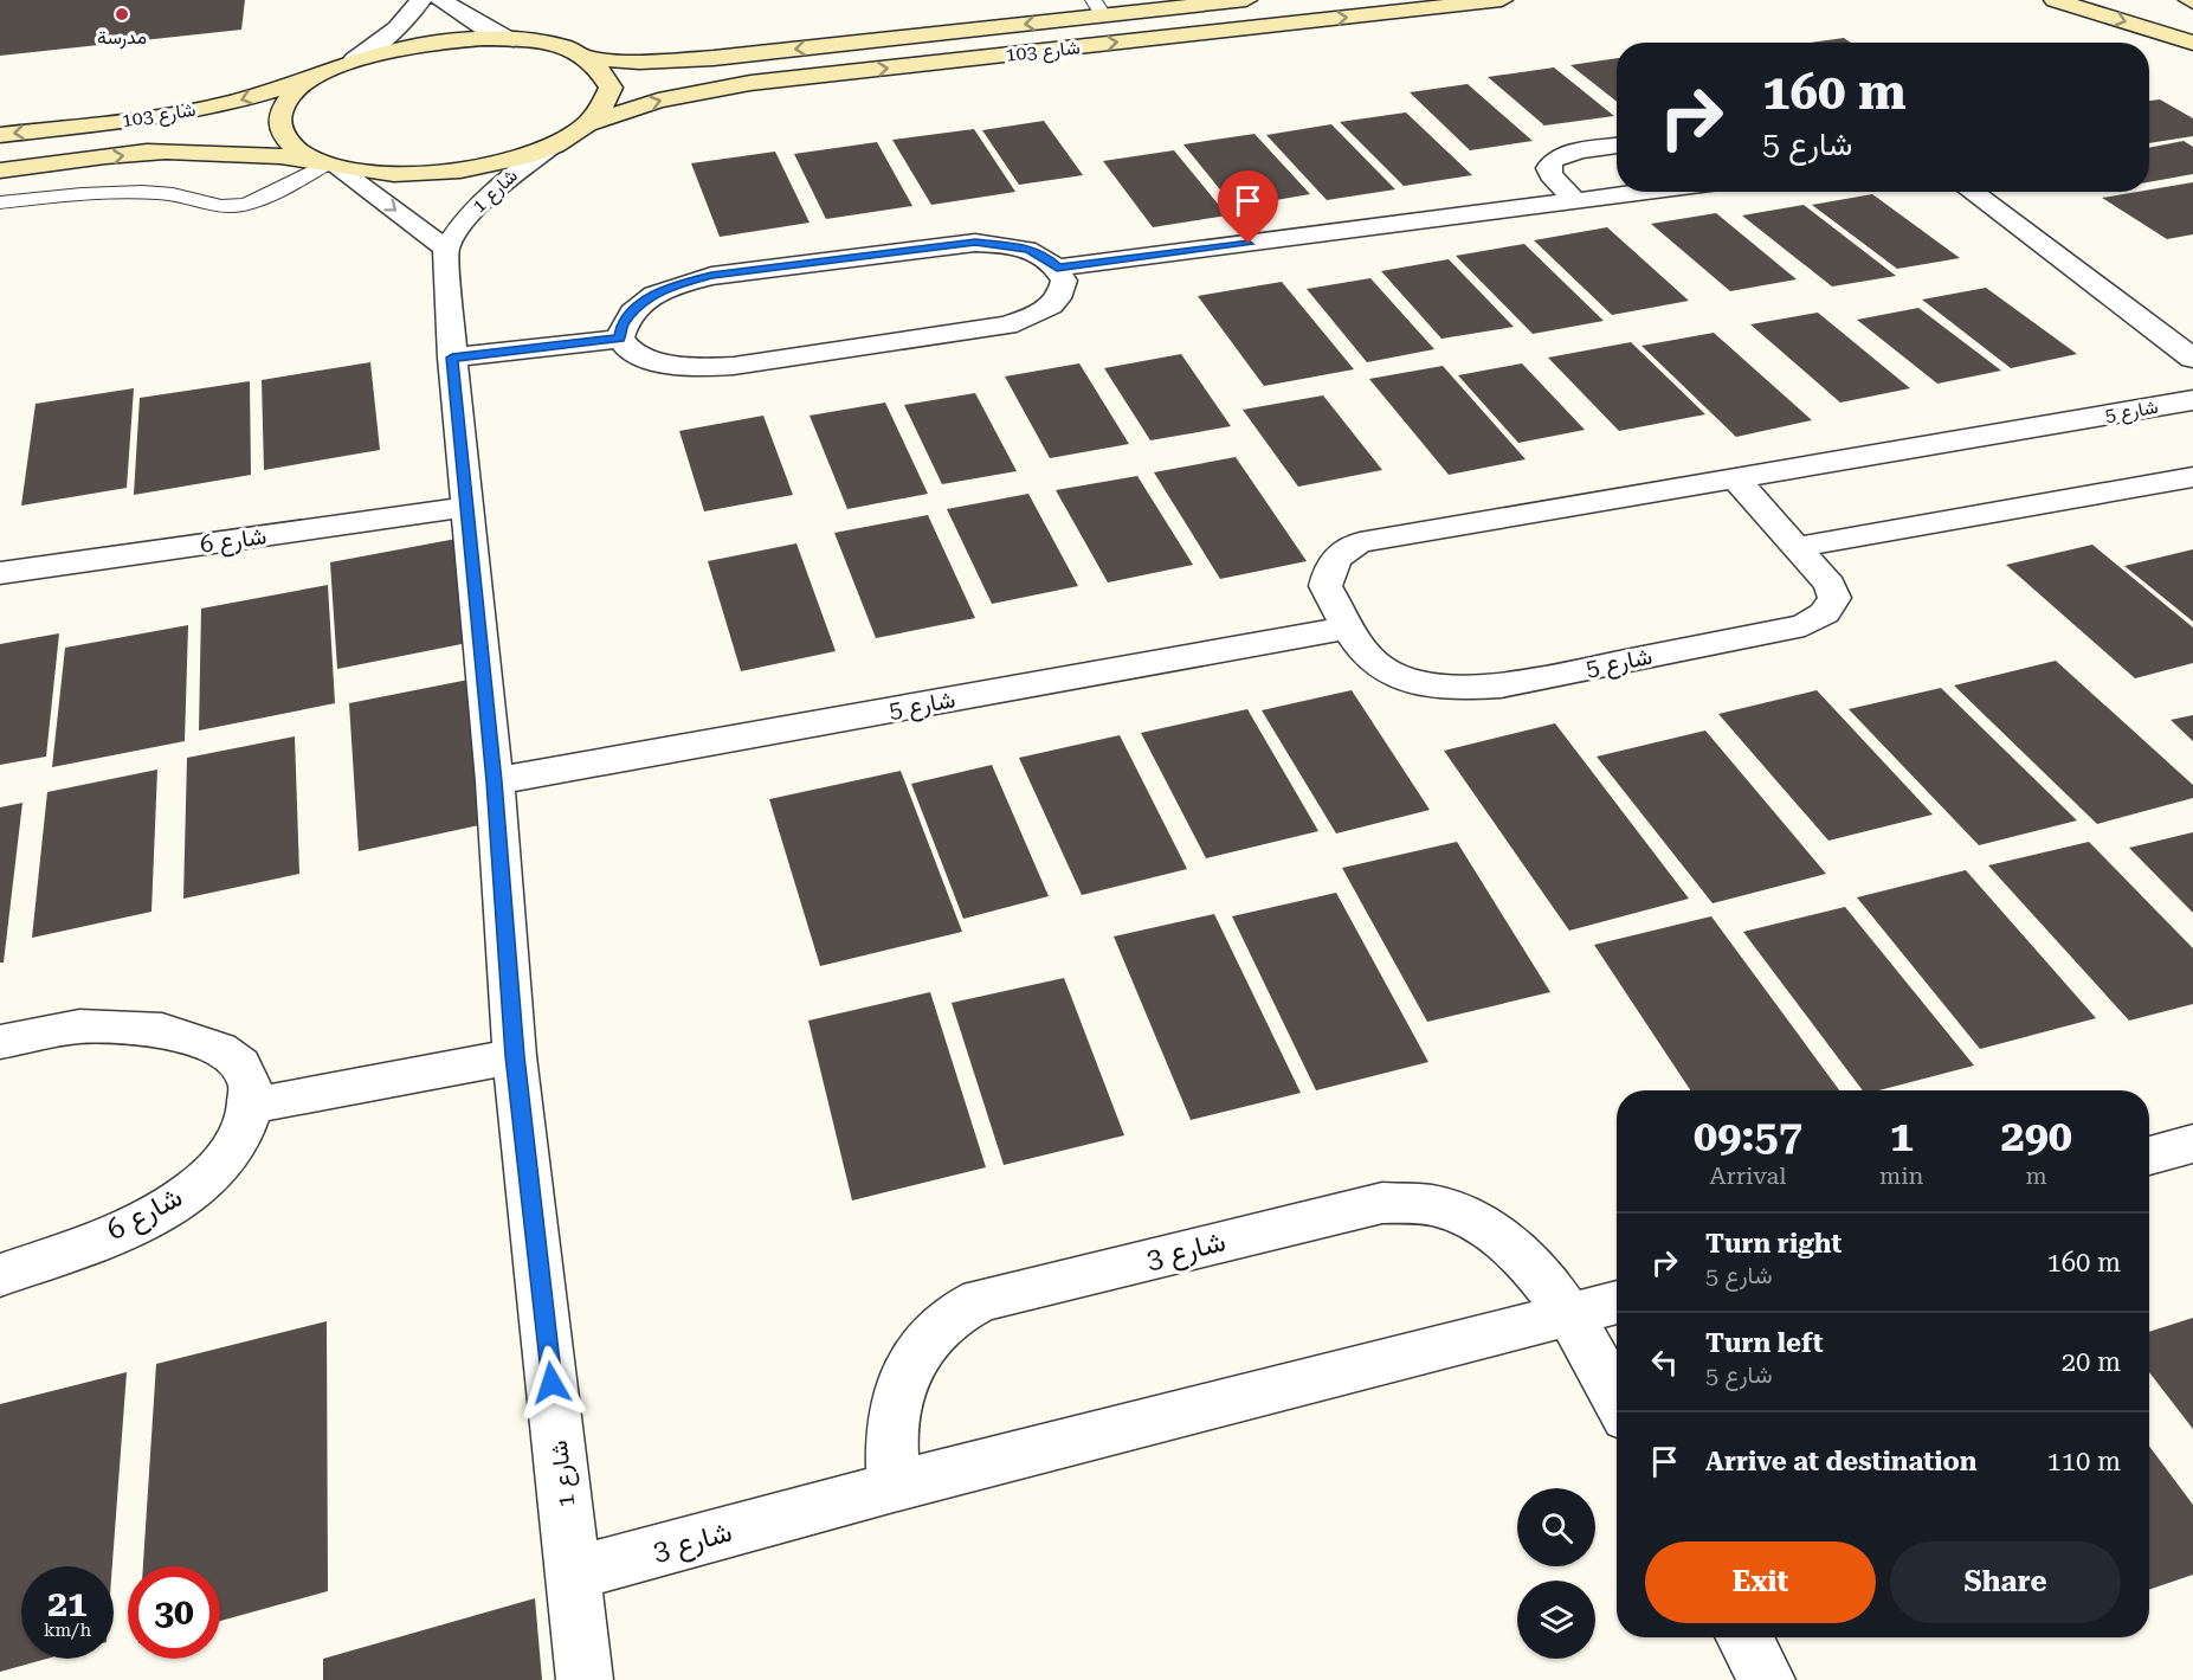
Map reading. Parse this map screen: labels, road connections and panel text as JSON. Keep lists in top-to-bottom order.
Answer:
{
  "streets": {
    "street": [
      "شارع 103",
      "شارع 1",
      "شارع 5",
      "شارع 6",
      "شارع 3"
    ]
  },
  "crossings": [
    ["شارع 103", "شارع 1"],
    ["شارع 1", "شارع 5"],
    ["شارع 1", "شارع 6"],
    ["شارع 1", "شارع 3"]
  ],
  "places": ["مدرسة"],
  "page": {
    "turn": ["160 m", "شارع 5"],
    "eta": [
      "09:57",
      "Arrival",
      "1",
      "min",
      "290",
      "m"
    ],
    "list": [
      {
        "name": "Turn right",
        "note": "شارع 5",
        "value": "160 m"
      },
      {
        "name": "Turn left",
        "note": "شارع 5",
        "value": "20 m"
      },
      {
        "name": "Arrive at destination",
        "value": "110 m"
      }
    ],
    "buttons": ["Exit", "Share"],
    "speed": "21 km/h",
    "limit": "30"
  }
}
